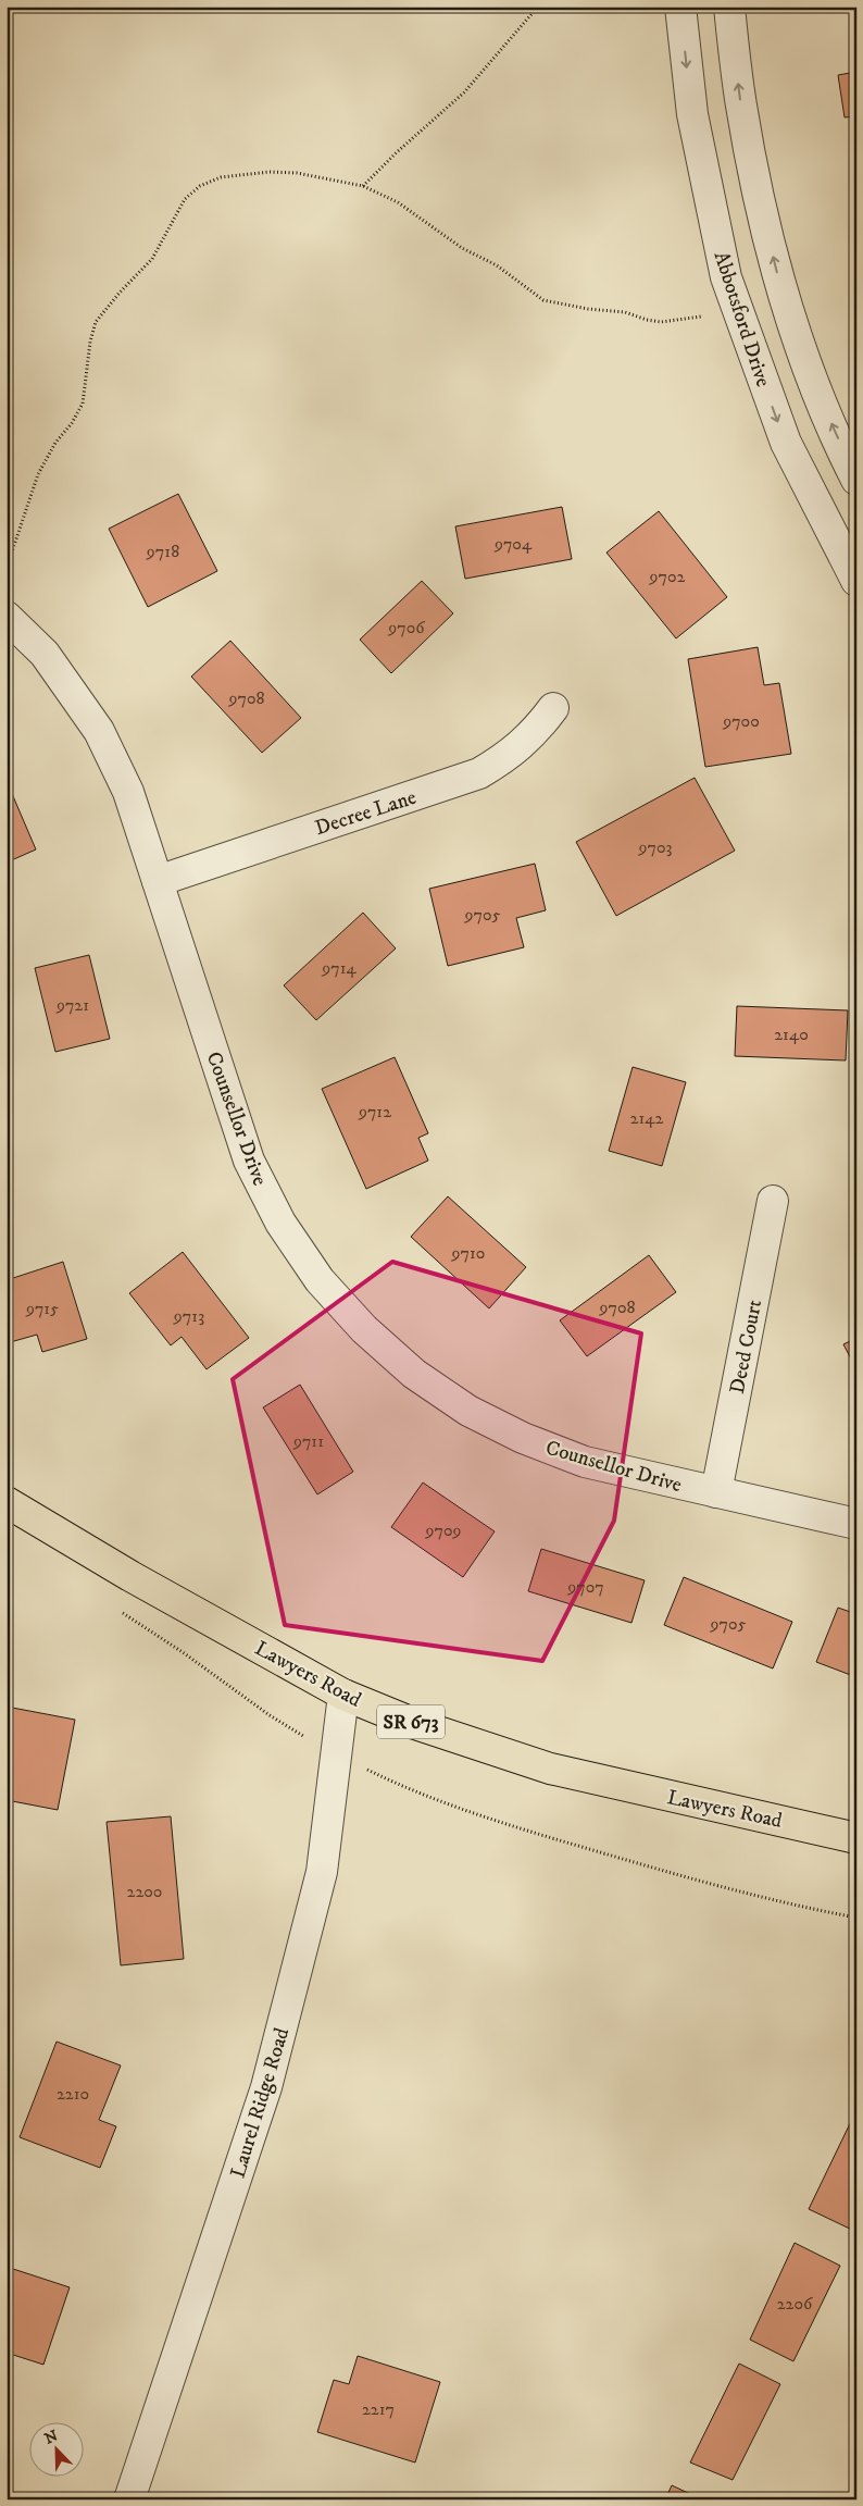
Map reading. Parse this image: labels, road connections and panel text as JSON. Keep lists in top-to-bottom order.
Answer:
{
  "streets": {
    "main road": ["Lawyers Road", "SR 673"],
    "street": [
      "Abbotsford Drive",
      "Decree Lane",
      "Counsellor Drive",
      "Deed Court",
      "Laurel Ridge Road"
    ]
  },
  "crossings": [
    ["Decree Lane", "Counsellor Drive"],
    ["Counsellor Drive", "Deed Court"],
    ["Lawyers Road", "Laurel Ridge Road"]
  ],
  "house_numbers": [
    "9704",
    "9718",
    "9702",
    "9706",
    "9708",
    "9700",
    "9703",
    "9705",
    "9714",
    "9721",
    "2140",
    "9712",
    "2142",
    "9710",
    "9708",
    "9715",
    "9713",
    "9711",
    "9709",
    "9707",
    "9705",
    "2200",
    "2210",
    "2206",
    "2217"
  ],
  "north": "top left"
}
